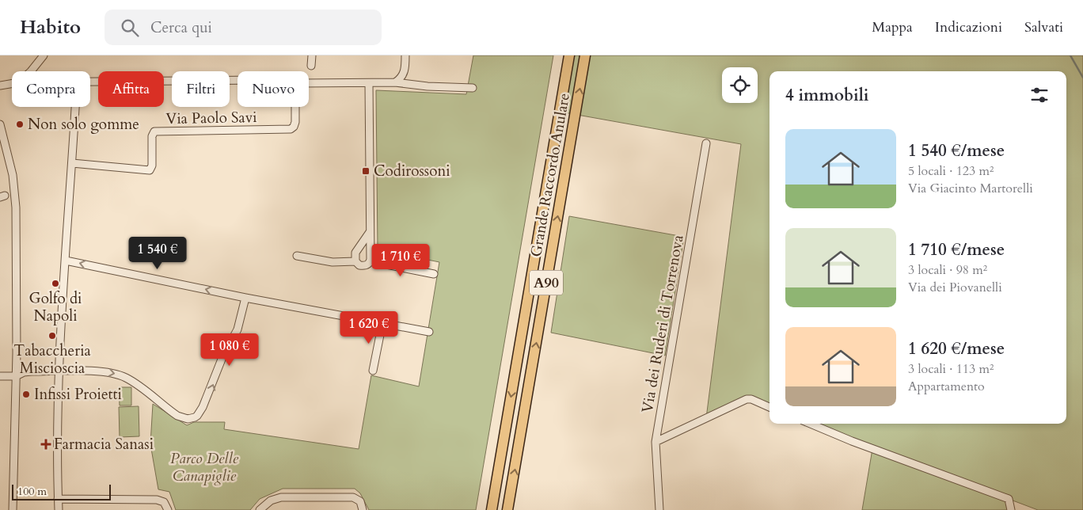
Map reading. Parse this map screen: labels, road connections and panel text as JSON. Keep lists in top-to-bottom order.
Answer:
{
  "streets": {
    "highway": ["Grande Raccordo Anulare", "A90"],
    "street": ["Via Paolo Savi", "Via dei Ruderi di Torrenova"]
  },
  "parks": ["Parco Delle Canapiglie"],
  "places": {
    "other": [
      "Non solo gomme",
      "Golfo di Napoli",
      "Tabaccheria Miscioscia",
      "Infissi Proietti"
    ],
    "transit": ["Codirossoni"],
    "health": ["Farmacia Sanasi"]
  },
  "scale_bar": "100 m",
  "page": {
    "header": "Habito",
    "search": "Cerca qui",
    "nav": ["Mappa", "Indicazioni", "Salvati"],
    "chip": [
      "Compra",
      "Affitta",
      "Filtri",
      "Nuovo"
    ],
    "heading": "4 immobili",
    "list": [
      {
        "name": "1 540 €/mese",
        "note": "5 locali · 123 m² · Via Giacinto Martorelli"
      },
      {
        "name": "1 710 €/mese",
        "note": "3 locali · 98 m² · Via dei Piovanelli"
      },
      {
        "name": "1 620 €/mese",
        "note": "3 locali · 113 m² · Appartamento"
      }
    ],
    "price": [
      "1 540 €",
      "1 710 €",
      "1 620 €",
      "1 080 €"
    ],
    "scale": "100 m"
  }
}
